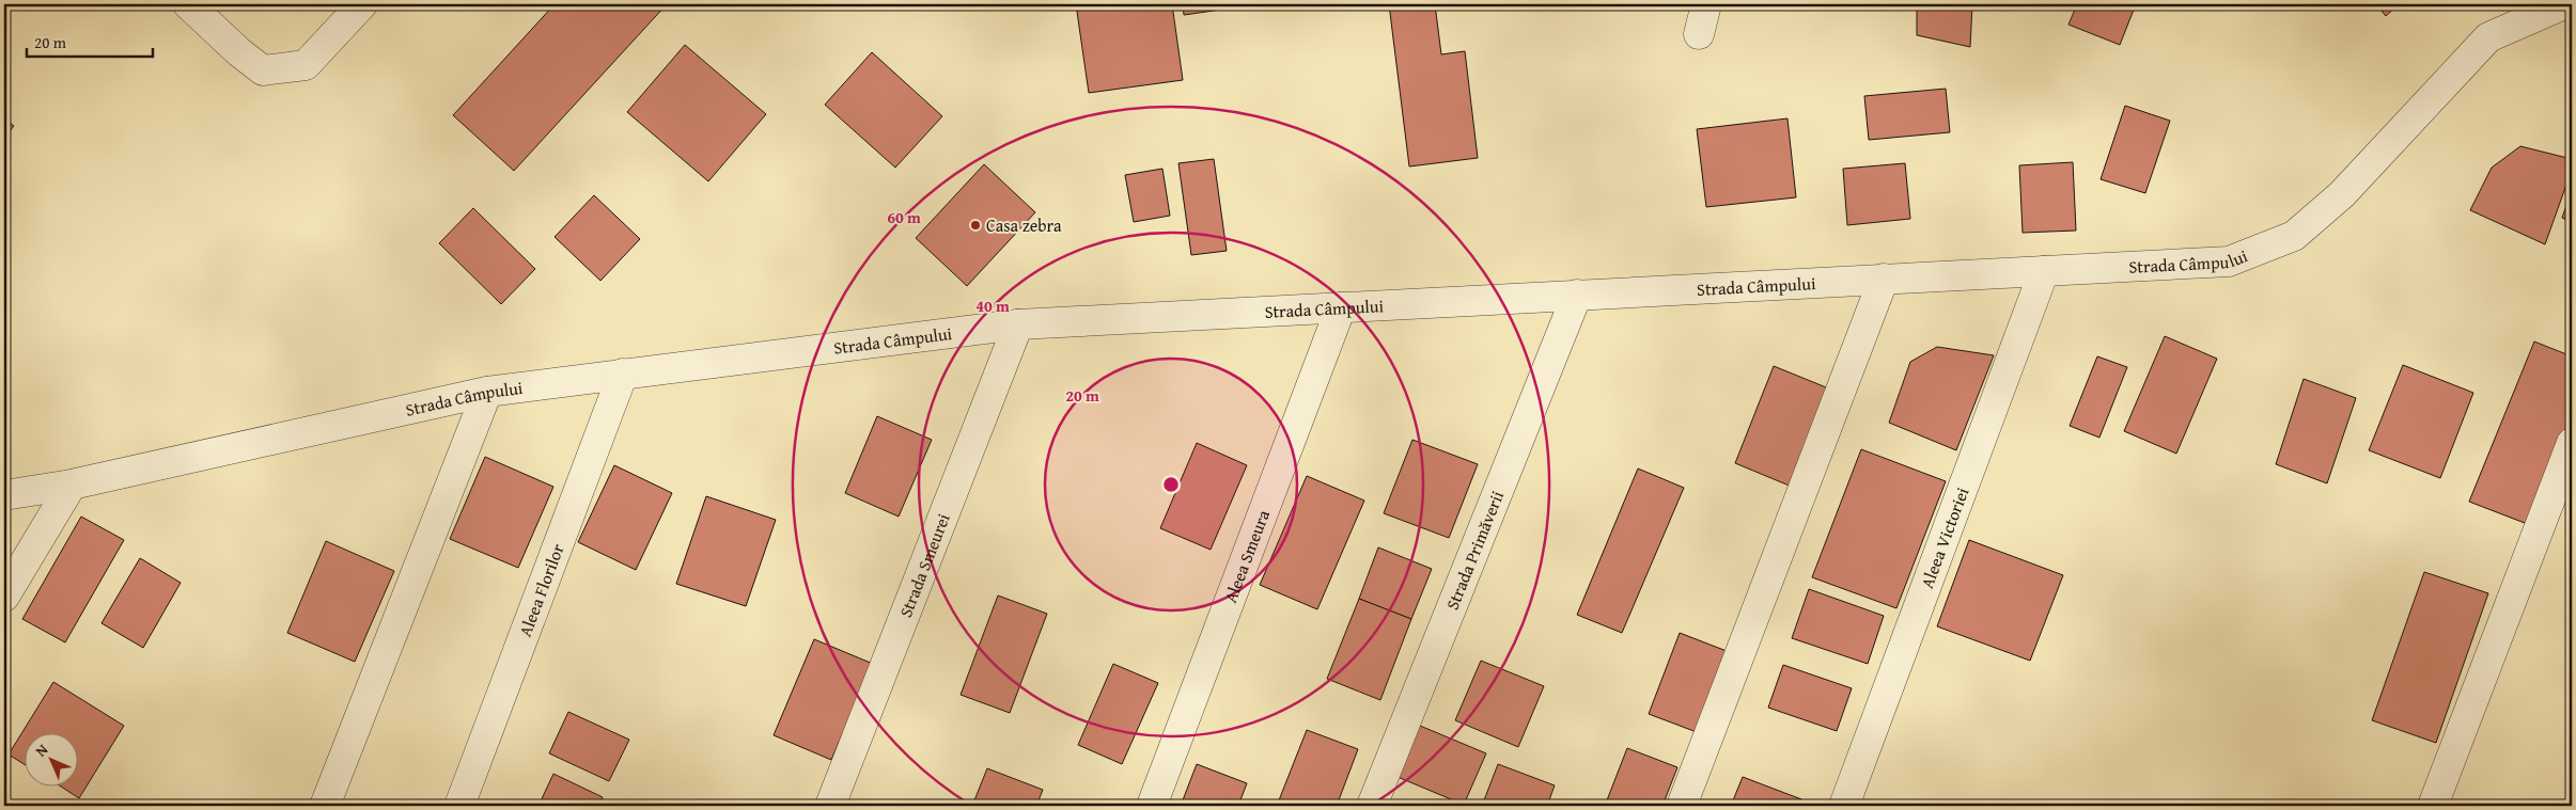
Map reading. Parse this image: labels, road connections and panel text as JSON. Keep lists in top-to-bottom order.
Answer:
{
  "streets": {
    "street": [
      "Strada Câmpului",
      "Aleea Victoriei",
      "Strada Primăverii",
      "Aleea Smeura",
      "Strada Smeurei",
      "Aleea Florilor"
    ]
  },
  "crossings": [
    ["Strada Câmpului", "Aleea Victoriei"],
    ["Strada Câmpului", "Strada Primăverii"],
    ["Strada Câmpului", "Aleea Smeura"],
    ["Strada Câmpului", "Strada Smeurei"],
    ["Strada Câmpului", "Aleea Florilor"]
  ],
  "places": ["Casa zebra"],
  "scale_bar": "20 m",
  "north": "top left",
  "rings": ["60 m", "40 m", "20 m"]
}
